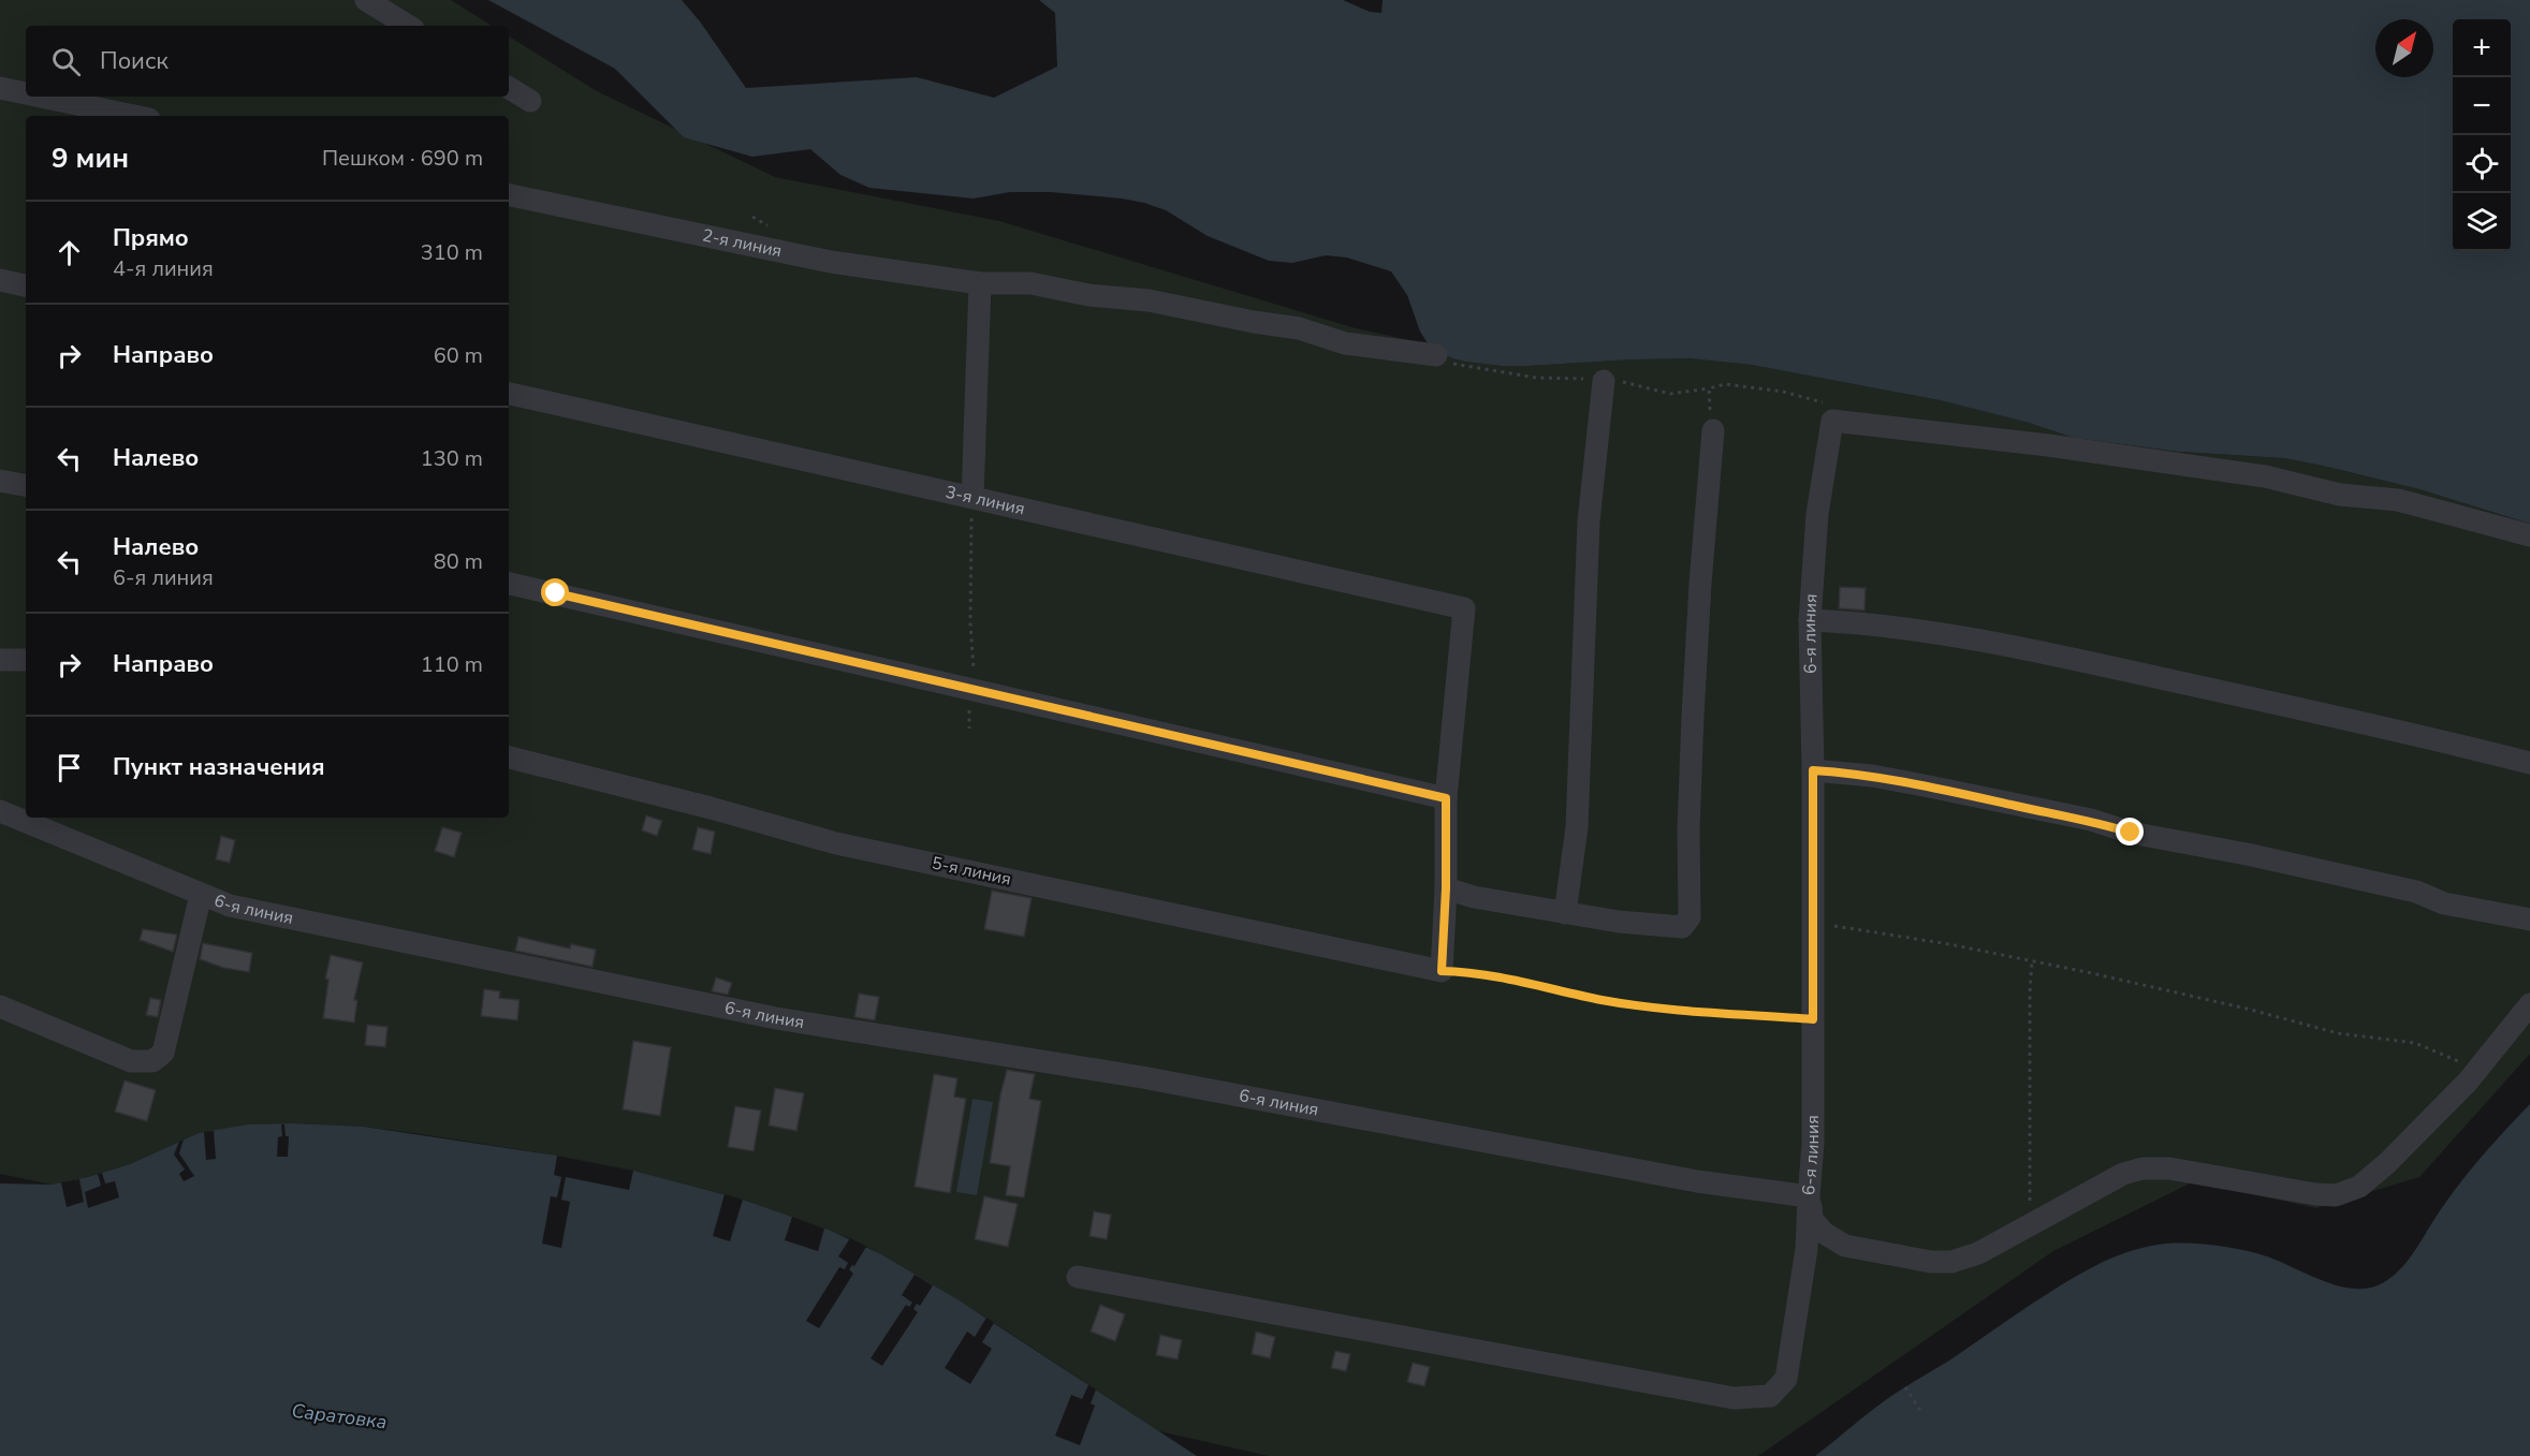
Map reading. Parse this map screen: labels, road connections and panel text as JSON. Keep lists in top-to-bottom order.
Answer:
{
  "streets": {
    "lane": [
      "2-я линия",
      "3-я линия",
      "6-я линия",
      "5-я линия"
    ]
  },
  "water": ["Саратовка"],
  "north": "top right",
  "page": {
    "map_buttons": ["+", "−"],
    "search": "Поиск",
    "heading": ["9 мин", "Пешком · 690 m"],
    "list": [
      ["Прямо", "4-я линия", "310 m"],
      ["Направо", "60 m"],
      ["Налево", "130 m"],
      ["Налево", "6-я линия", "80 m"],
      ["Направо", "110 m"],
      "Пункт назначения"
    ]
  }
}
